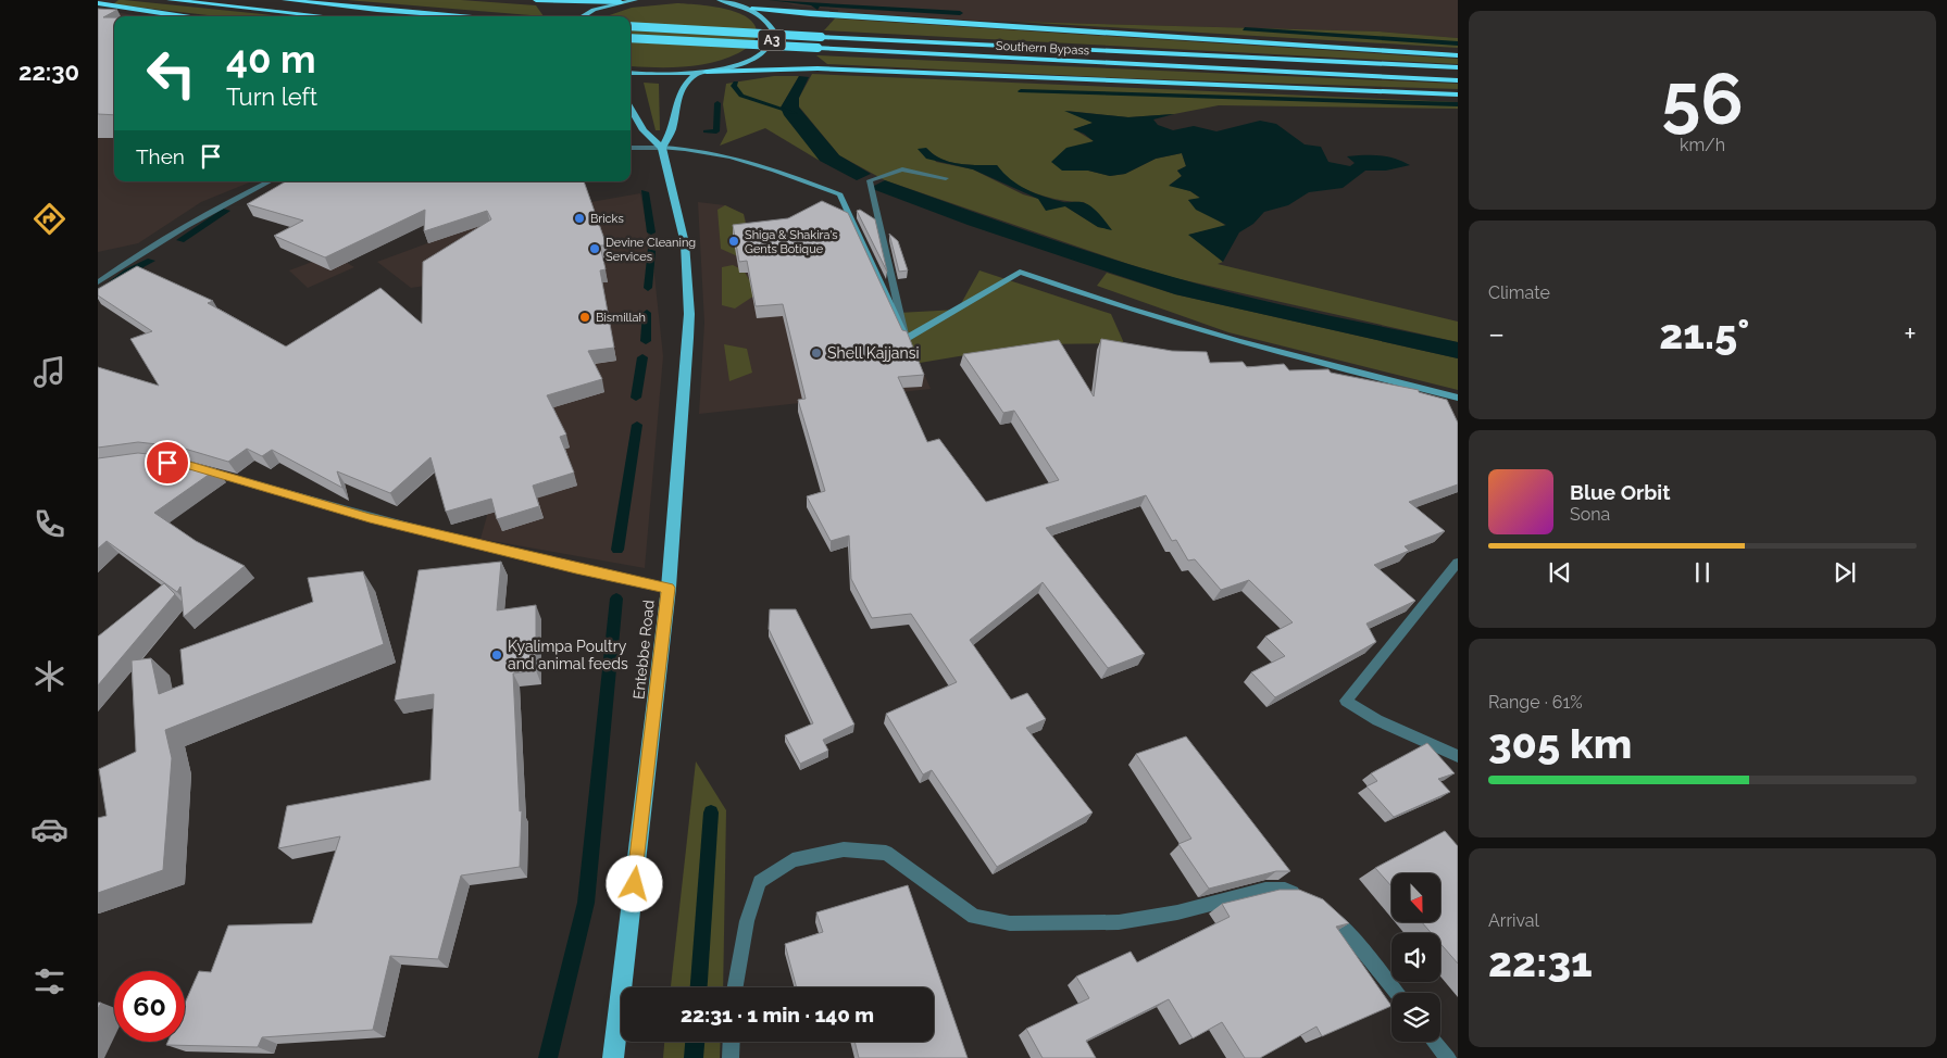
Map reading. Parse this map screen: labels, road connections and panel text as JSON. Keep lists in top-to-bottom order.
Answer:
{
  "streets": {
    "highway": ["Southern Bypass"],
    "main road": ["A3", "Entebbe Road"]
  },
  "crossings": [
    ["A3", "Entebbe Road"]
  ],
  "places": [
    "Bricks",
    "Shiga & Shakira's Gents Botique",
    "Devine Cleaning Services",
    "Bismillah",
    "Shell Kajjansi",
    "Kyalimpa Poultry and animal feeds"
  ],
  "north": "bottom",
  "page": {
    "tabs": "22:30",
    "tile": [
      ["56", "km/h"],
      "Climate",
      ["Range · 61%", "305 km"],
      ["Arrival", "22:31"]
    ],
    "turn": ["40 m", "Turn left"],
    "then": "Then",
    "heat": ["−", "21.5°", "+"],
    "song": ["Blue Orbit", "Sona"],
    "limit": "60",
    "trip": "22:31 · 1 min · 140 m"
  }
}
